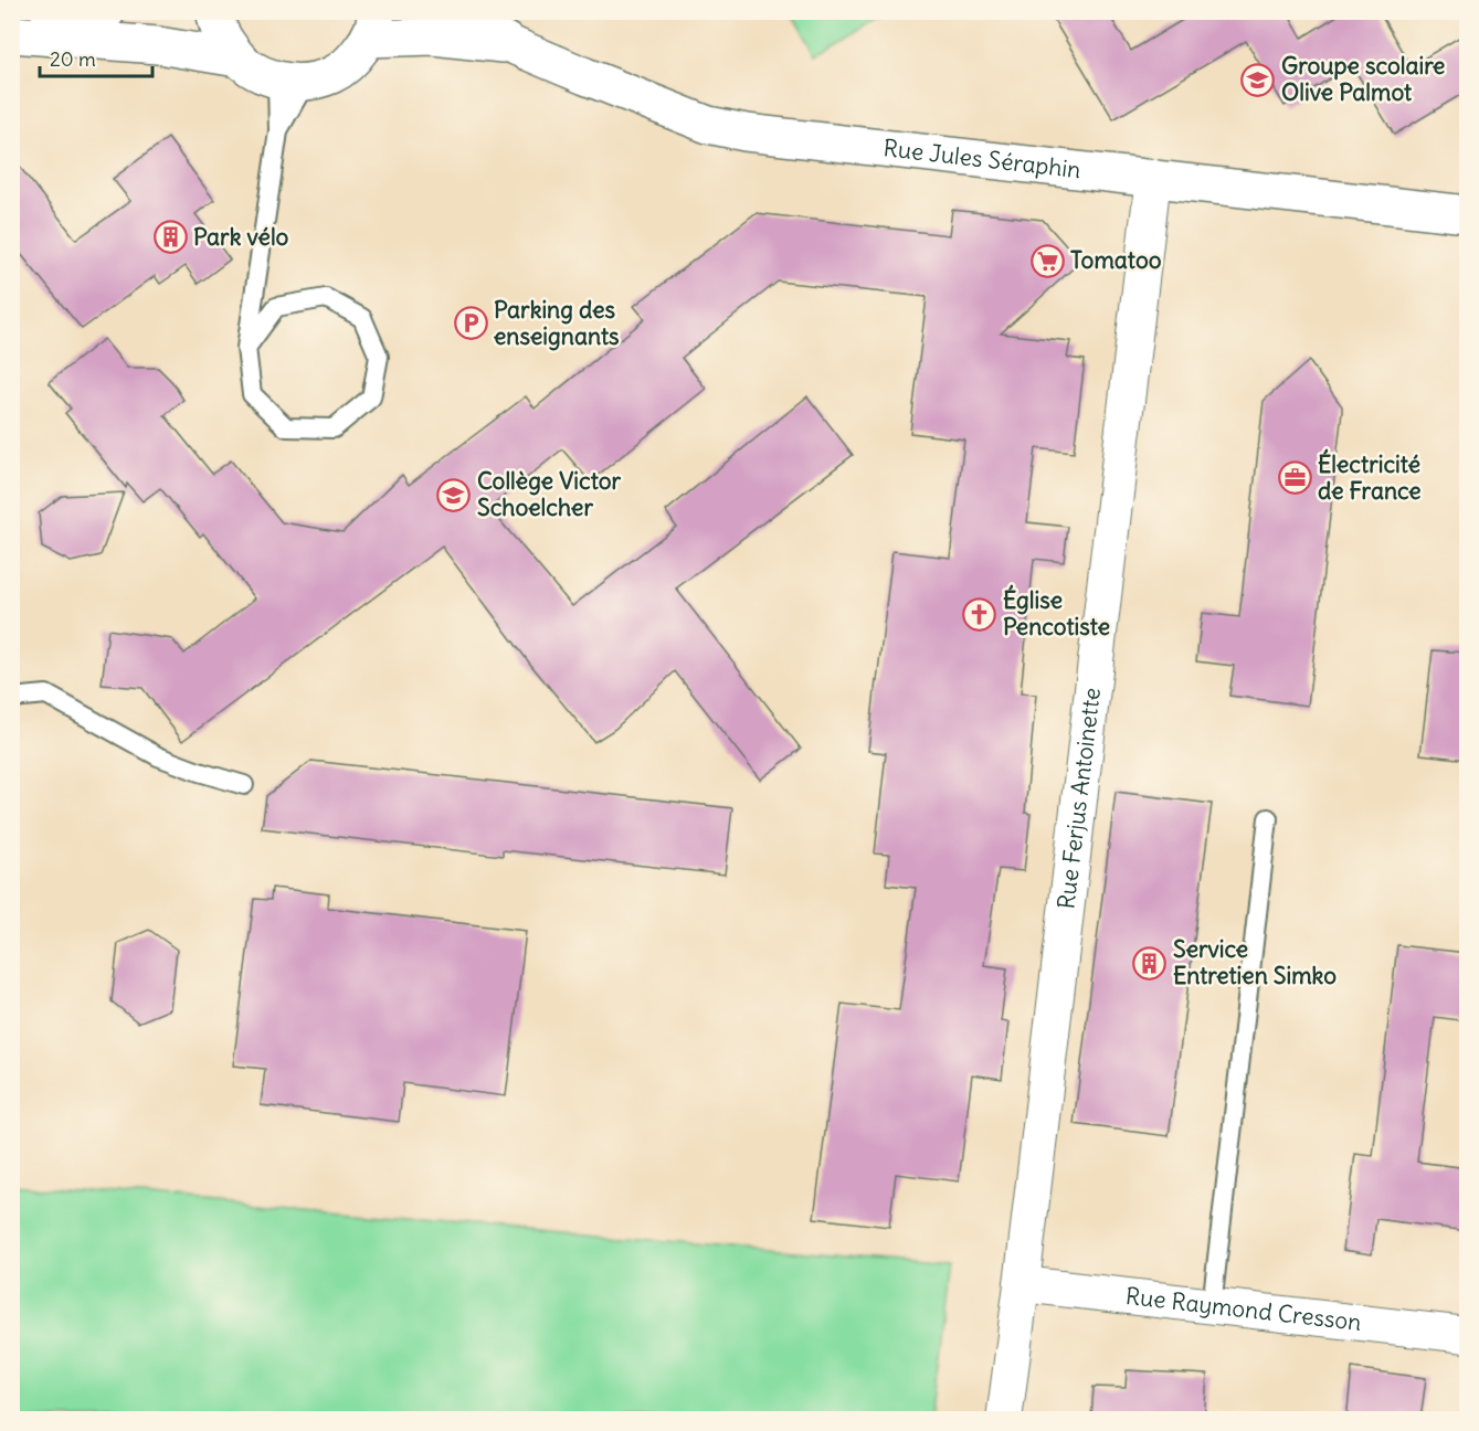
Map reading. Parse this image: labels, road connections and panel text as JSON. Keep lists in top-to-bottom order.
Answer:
{
  "streets": {
    "street": ["Rue Jules Séraphin", "Rue Ferjus Antoinette", "Rue Raymond Cresson"]
  },
  "crossings": [
    ["Rue Jules Séraphin", "Rue Ferjus Antoinette"],
    ["Rue Ferjus Antoinette", "Rue Raymond Cresson"]
  ],
  "places": {
    "school or university": ["Groupe scolaire Olive Palmot", "Collège Victor Schoelcher"],
    "building": ["Park vélo", "Service Entretien Simko"],
    "supermarket": ["Tomatoo"],
    "parking": ["Parking des enseignants"],
    "office": ["Électricité de France"],
    "church": ["Église Pencotiste"]
  },
  "scale_bar": "20 m"
}
